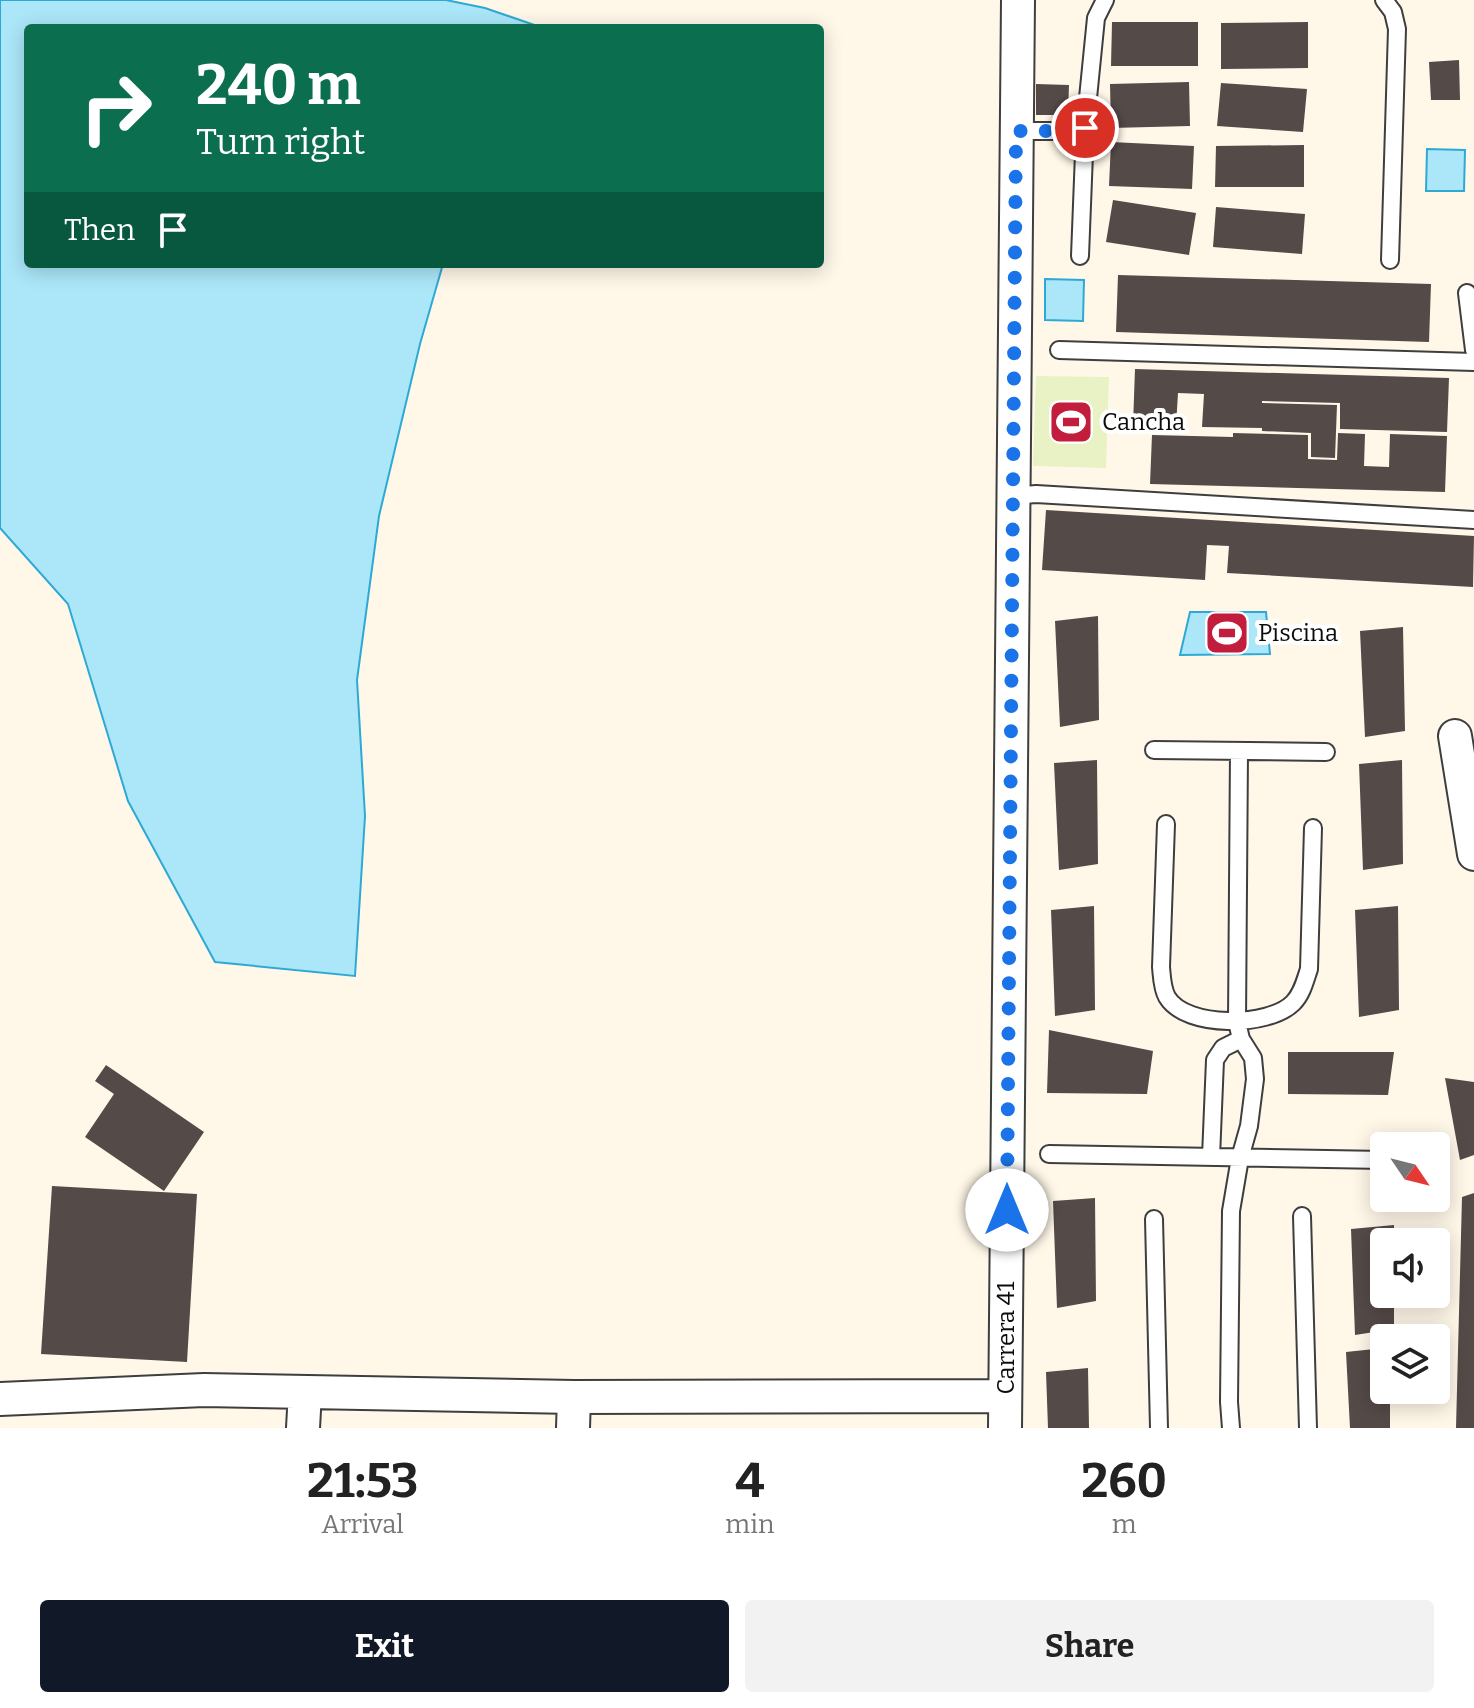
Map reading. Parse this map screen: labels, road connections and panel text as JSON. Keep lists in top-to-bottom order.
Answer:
{
  "streets": {
    "street": ["Carrera 41"]
  },
  "places": {
    "sports": ["Cancha", "Piscina"]
  },
  "north": "bottom right",
  "page": {
    "turn": ["240 m", "Turn right"],
    "then": "Then",
    "eta": [
      "21:53",
      "Arrival",
      "4",
      "min",
      "260",
      "m"
    ],
    "buttons": ["Exit", "Share"]
  }
}
